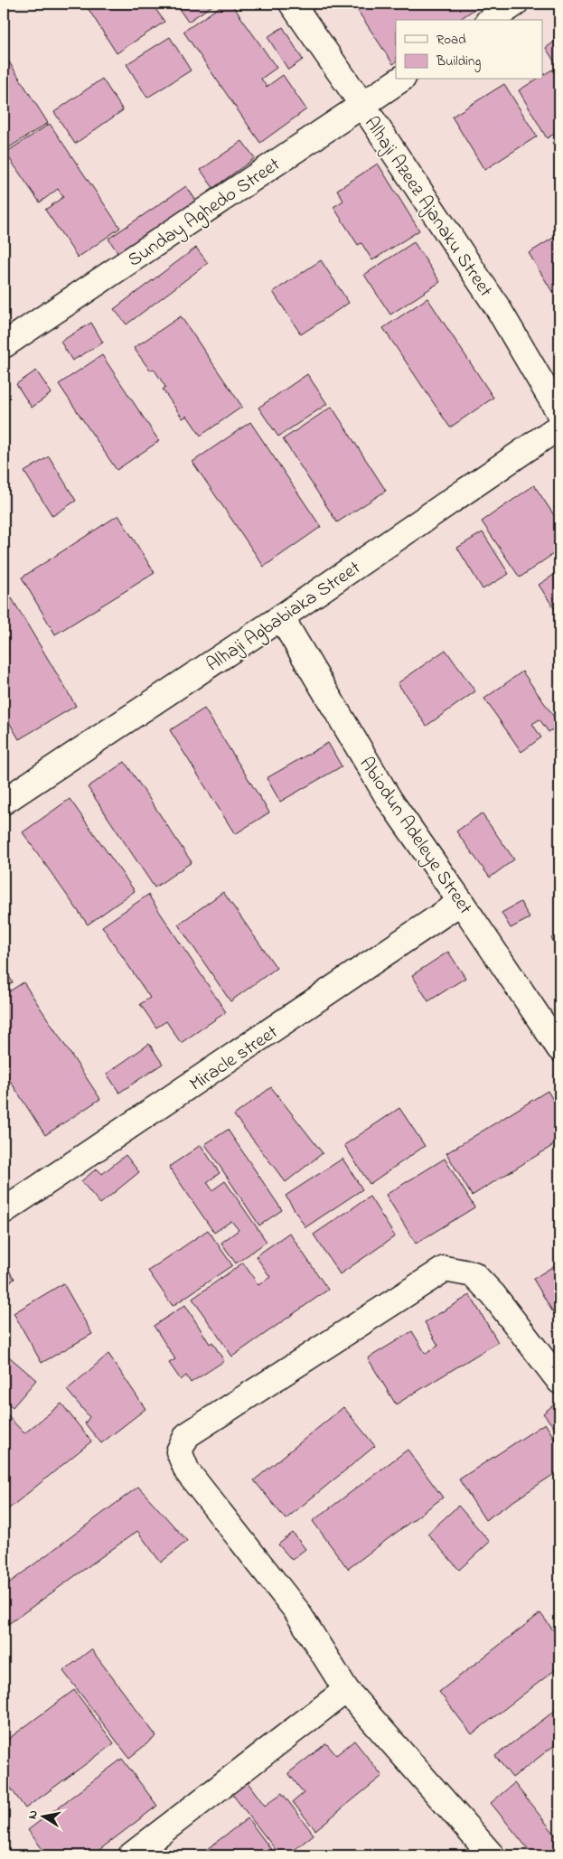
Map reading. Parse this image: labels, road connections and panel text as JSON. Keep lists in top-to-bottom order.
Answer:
{
  "streets": {
    "street": [
      "Alhaji Azeez Ajanaku Street",
      "Sunday Aghedo Street",
      "Alhaji Agbabiaka Street",
      "Abiodun Adeleye Street",
      "Miracle street"
    ]
  },
  "crossings": [
    ["Alhaji Azeez Ajanaku Street", "Sunday Aghedo Street"],
    ["Alhaji Agbabiaka Street", "Abiodun Adeleye Street"],
    ["Abiodun Adeleye Street", "Miracle street"]
  ],
  "legend": ["Road", "Building"],
  "north": "left"
}
